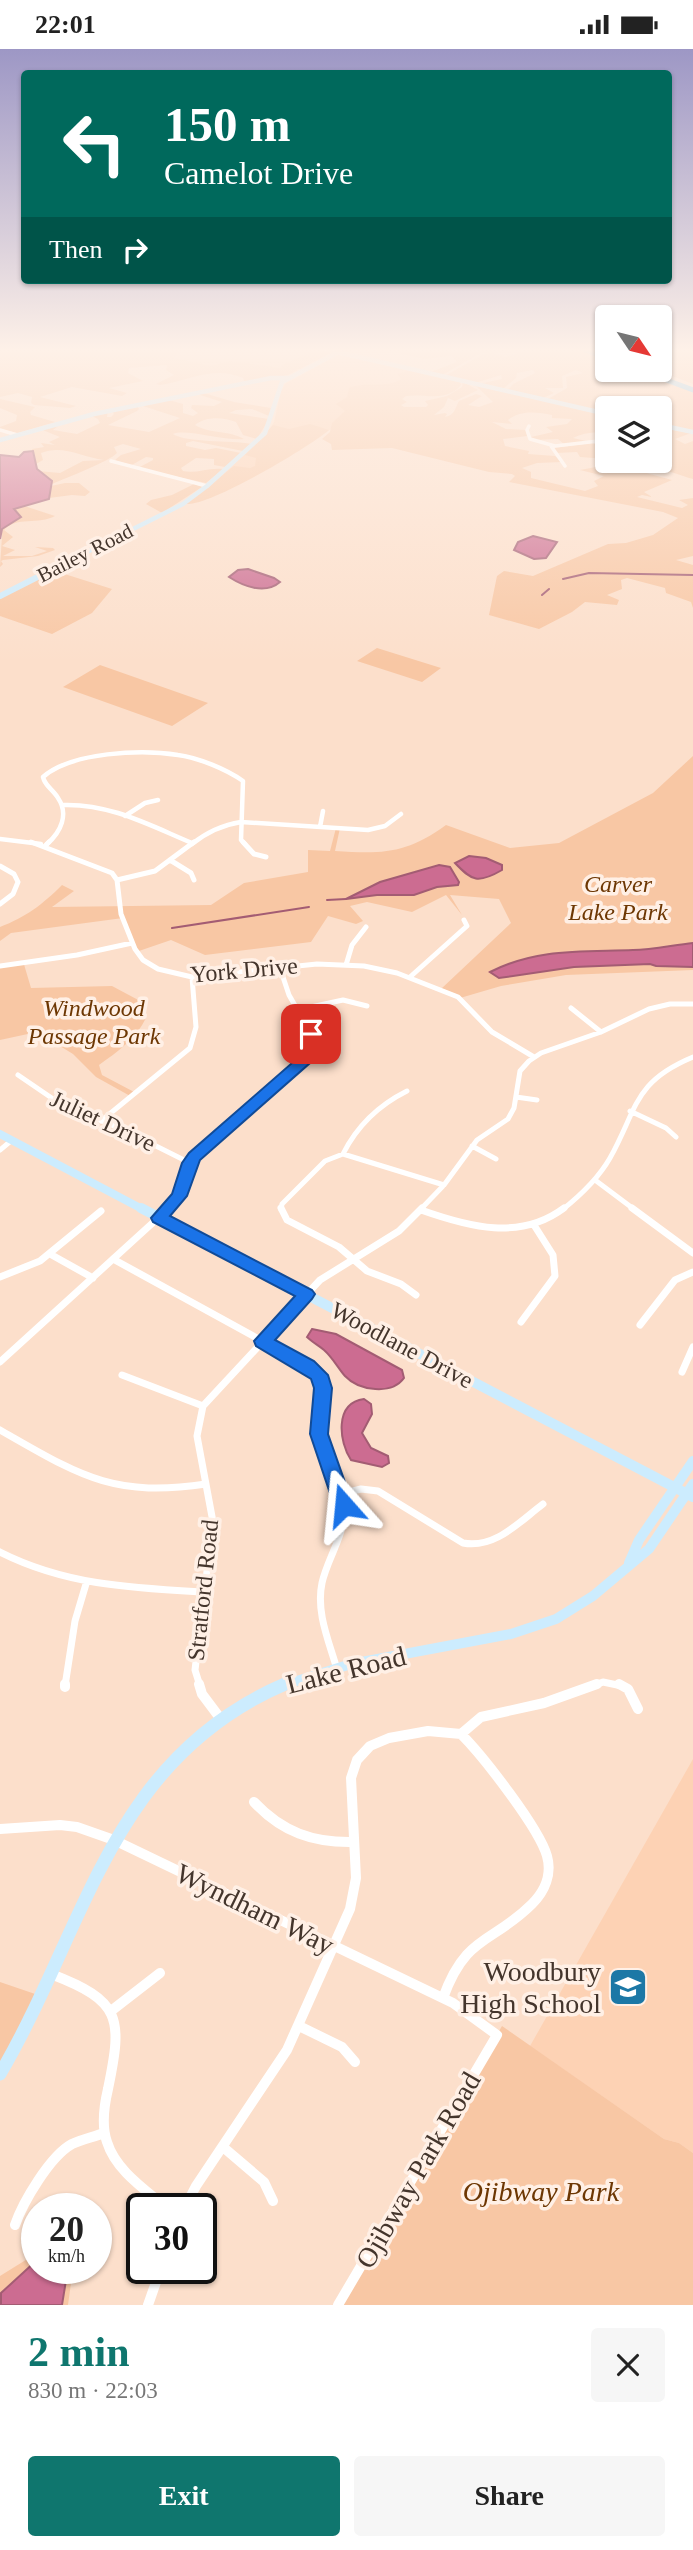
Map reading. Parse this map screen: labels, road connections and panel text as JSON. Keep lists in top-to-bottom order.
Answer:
{
  "streets": {
    "street": [
      "Bailey Road",
      "York Drive",
      "Juliet Drive",
      "Woodlane Drive",
      "Stratford Road",
      "Lake Road",
      "Wyndham Way",
      "Ojibway Park Road"
    ]
  },
  "crossings": [
    ["Woodlane Drive", "Lake Road"],
    ["Stratford Road", "Lake Road"],
    ["Lake Road", "Wyndham Way"],
    ["Wyndham Way", "Ojibway Park Road"]
  ],
  "parks": ["Carver Lake Park", "Windwood Passage Park", "Ojibway Park"],
  "places": {
    "school or university": ["Woodbury High School"]
  },
  "north": "bottom right",
  "page": {
    "status": "22:01",
    "turn": ["150 m", "Camelot Drive"],
    "then": "Then",
    "speed": "20 km/h",
    "limit": "30",
    "heading": ["2 min", "830 m · 22:03"],
    "buttons": ["Exit", "Share"]
  }
}
